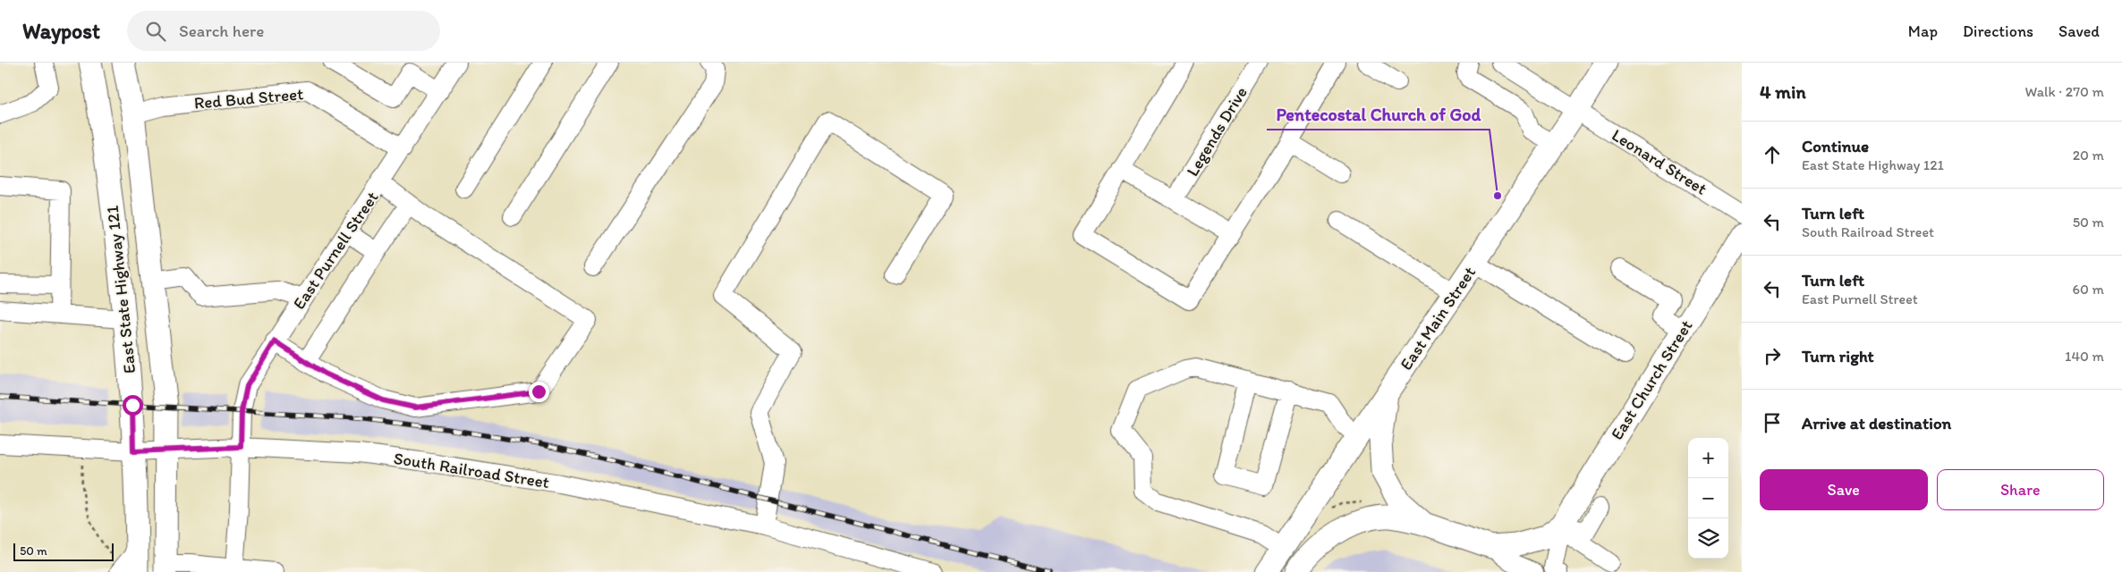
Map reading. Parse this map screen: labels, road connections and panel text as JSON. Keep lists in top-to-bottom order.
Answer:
{
  "streets": {
    "main road": ["East State Highway 121", "East Main Street", "East Church Street"],
    "street": [
      "Red Bud Street",
      "Legends Drive",
      "Leonard Street",
      "East Purnell Street",
      "South Railroad Street"
    ]
  },
  "crossings": [
    ["Red Bud Street", "East Purnell Street"],
    ["Red Bud Street", "East State Highway 121"],
    ["Leonard Street", "East Main Street"],
    ["East Purnell Street", "South Railroad Street"],
    ["East State Highway 121", "South Railroad Street"]
  ],
  "places": ["Pentecostal Church of God"],
  "scale_bar": "50 m",
  "page": {
    "header": "Waypost",
    "search": "Search here",
    "nav": ["Map", "Directions", "Saved"],
    "heading": ["4 min", "Walk · 270 m"],
    "list": [
      ["Continue", "East State Highway 121", "20 m"],
      ["Turn left", "South Railroad Street", "50 m"],
      ["Turn left", "East Purnell Street", "60 m"],
      ["Turn right", "140 m"],
      "Arrive at destination"
    ],
    "map_buttons": ["+", "−"],
    "buttons": ["Save", "Share"],
    "scale": "50 m"
  }
}
